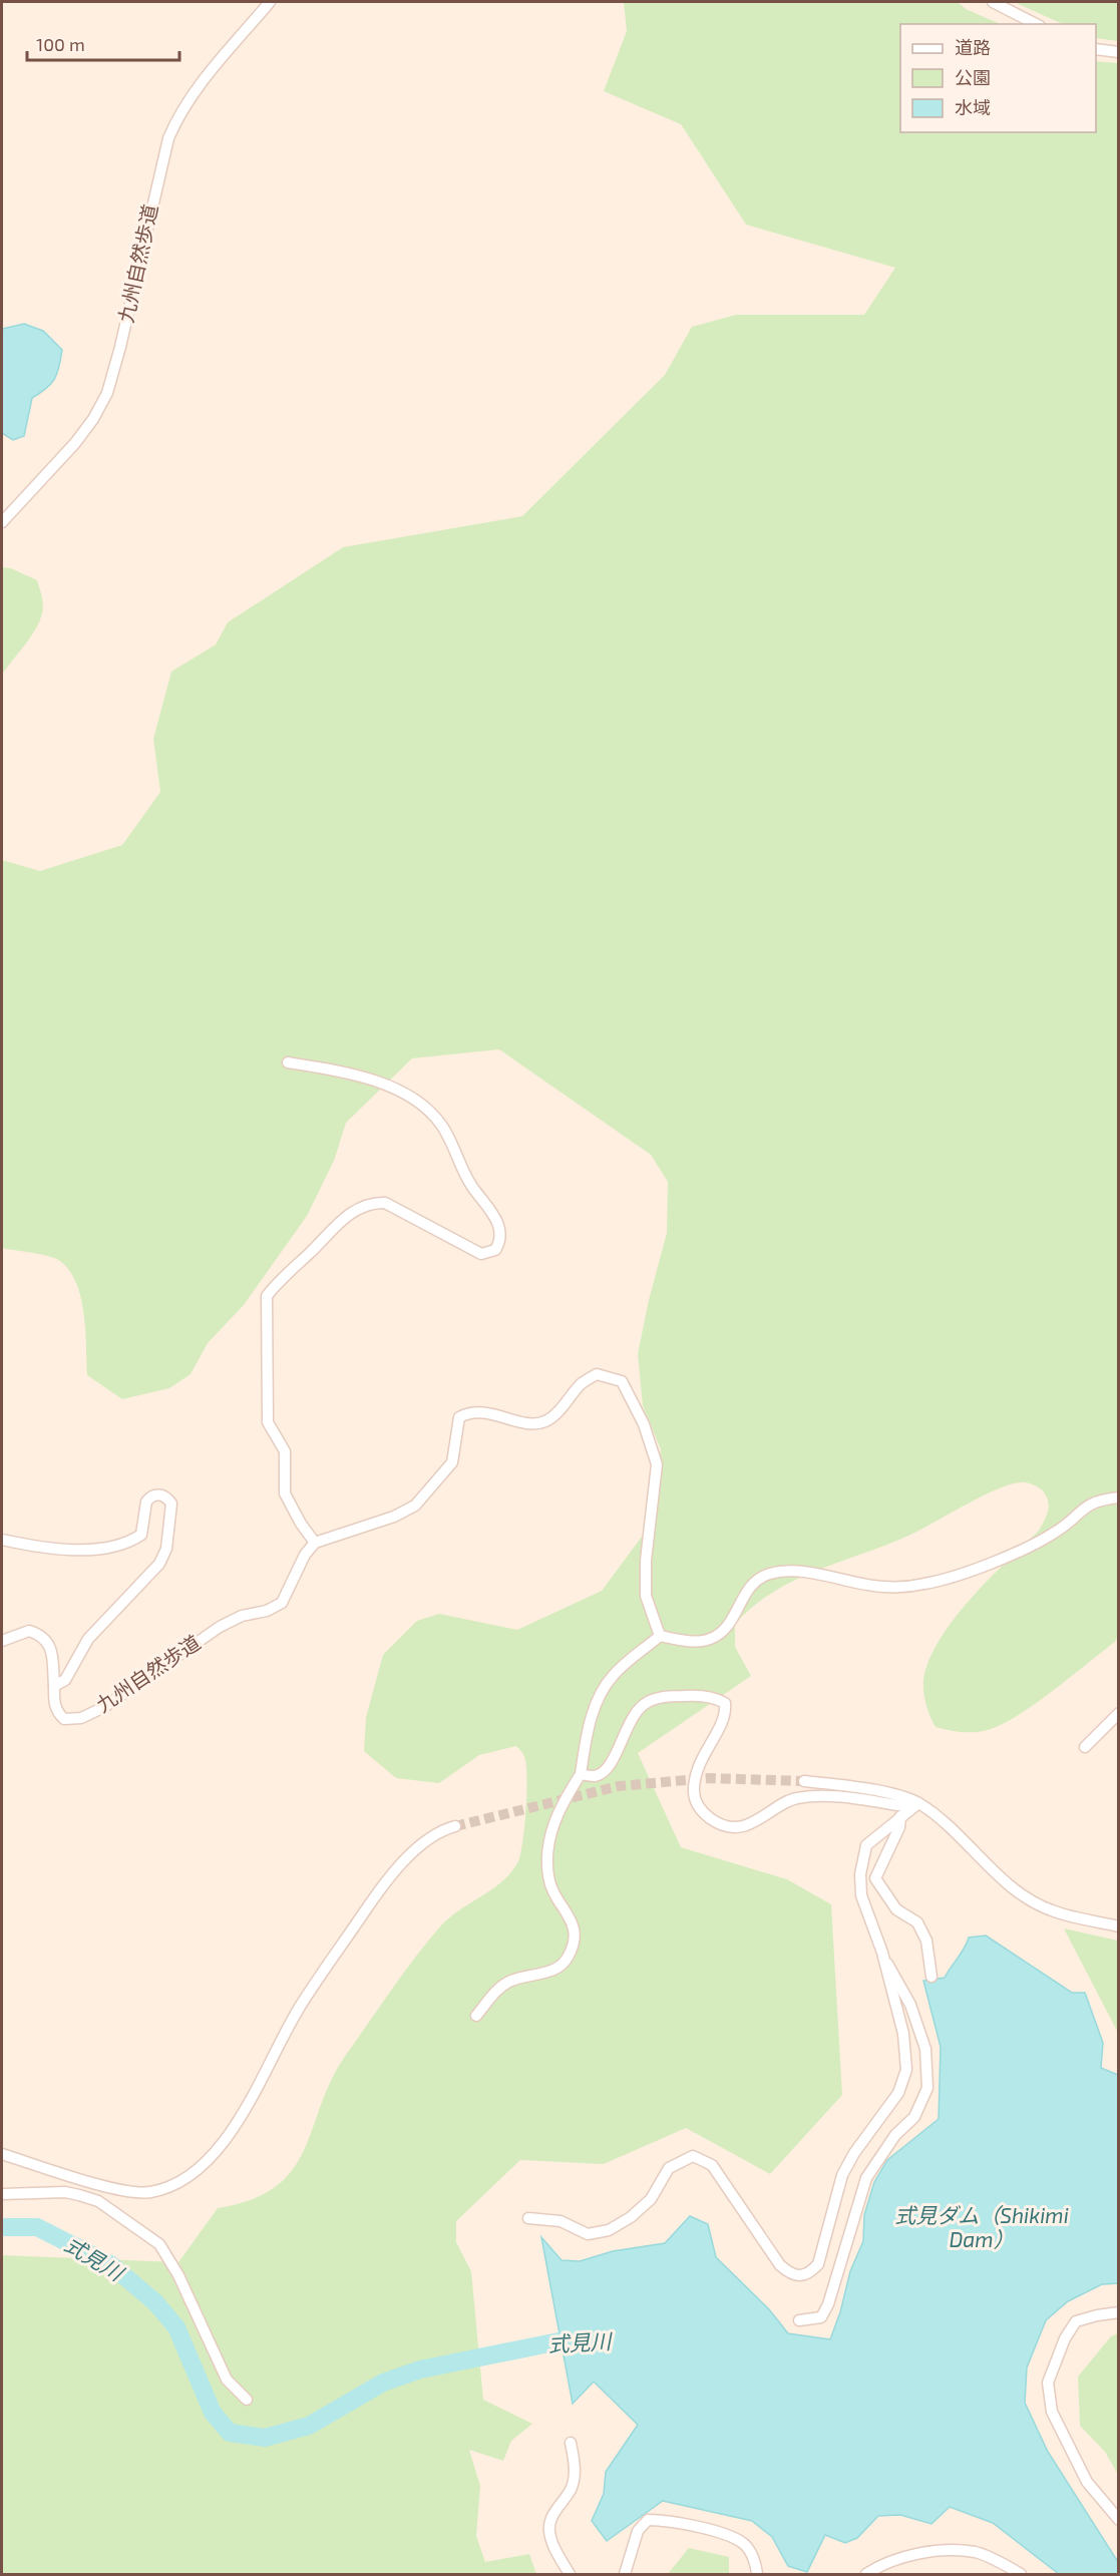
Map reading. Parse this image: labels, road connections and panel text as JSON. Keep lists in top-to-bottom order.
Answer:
{
  "streets": {
    "street": ["九州自然歩道"]
  },
  "water": ["式見ダム（Shikimi Dam）", "式見川"],
  "legend": ["道路", "公園", "水域"],
  "scale_bar": "100 m"
}
